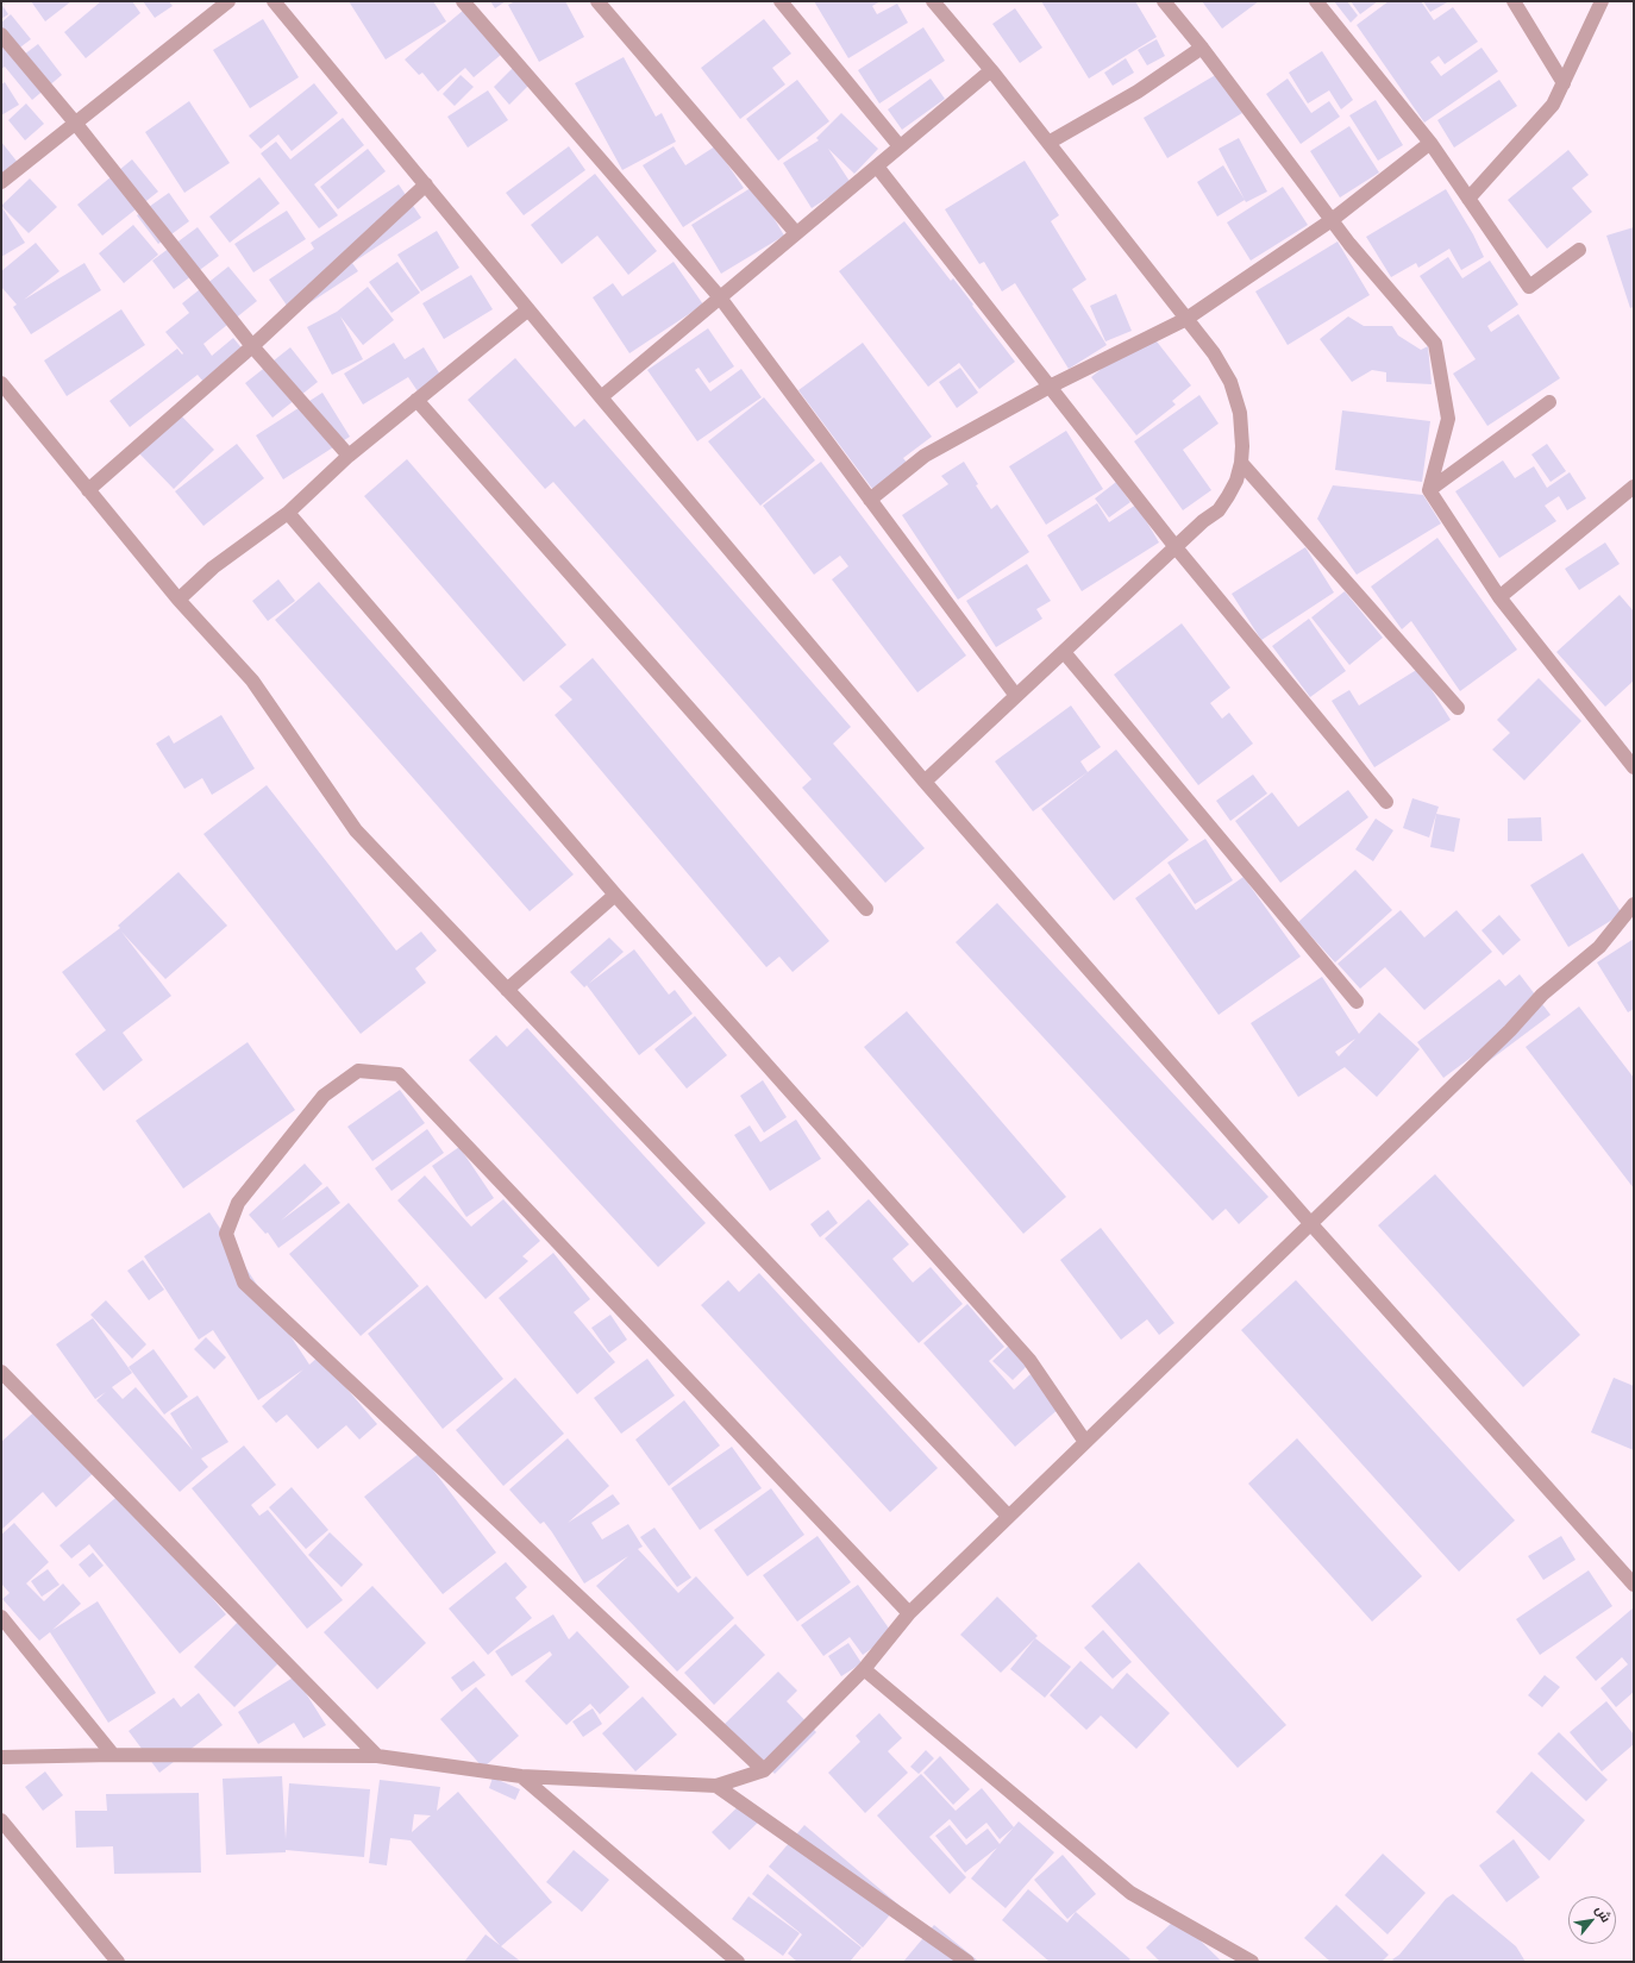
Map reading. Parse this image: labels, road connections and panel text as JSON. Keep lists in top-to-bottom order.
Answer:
{
  "north": "top right"
}
